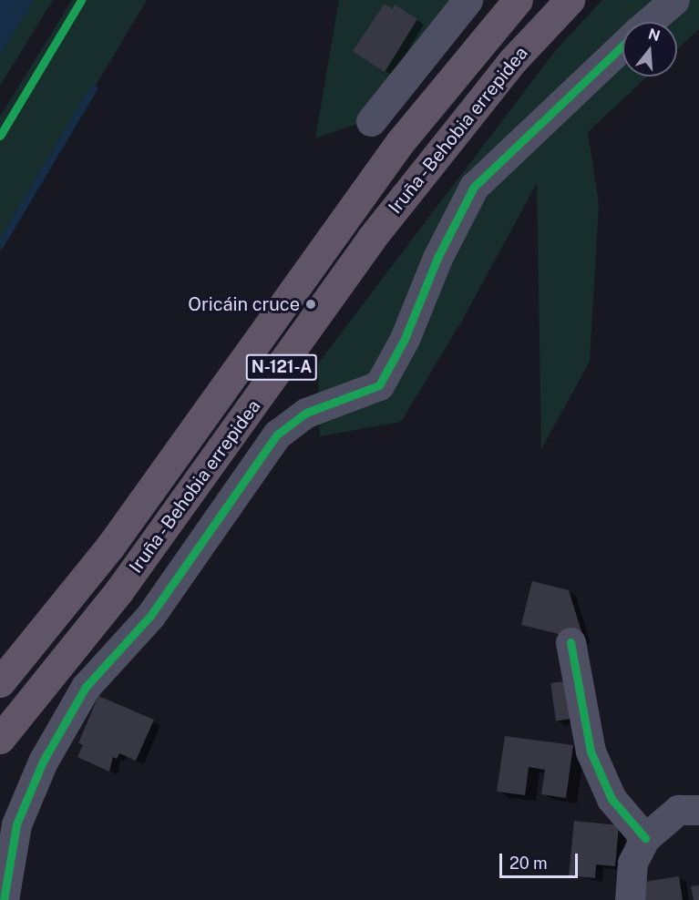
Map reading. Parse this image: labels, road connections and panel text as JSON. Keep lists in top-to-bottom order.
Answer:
{
  "streets": {
    "highway": ["Iruña - Behobia errepidea", "N-121-A"]
  },
  "places": ["Oricáin cruce"],
  "scale_bar": "20 m",
  "north": "top"
}
